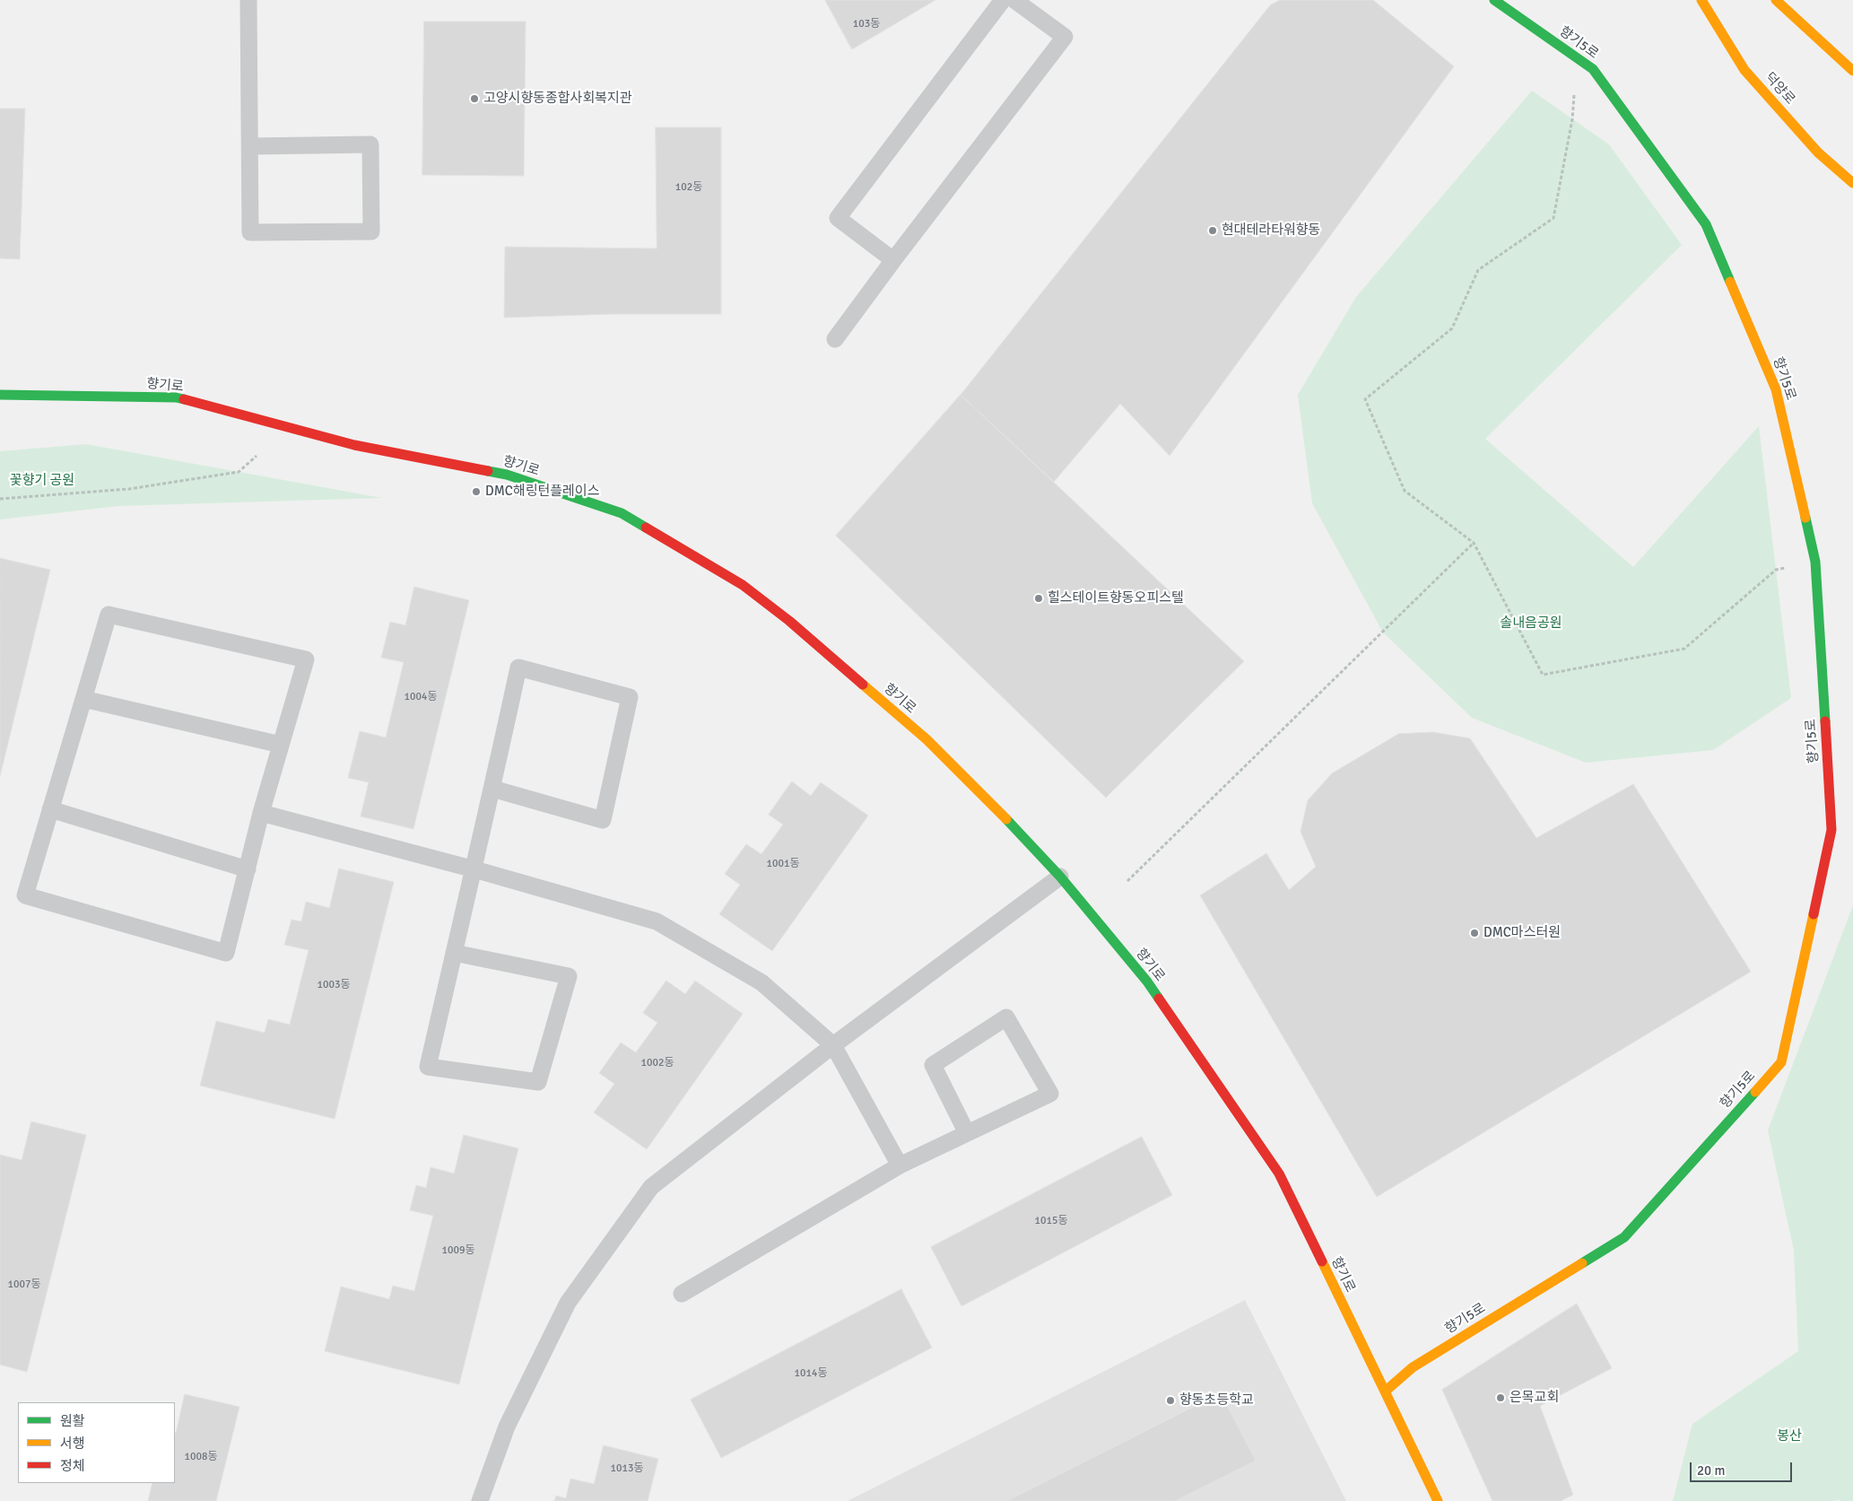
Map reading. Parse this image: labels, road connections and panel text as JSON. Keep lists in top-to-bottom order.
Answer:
{
  "streets": {
    "main road": ["향기5로", "덕양로", "향기로"]
  },
  "crossings": [
    ["향기5로", "향기로"]
  ],
  "parks": ["꽃향기 공원", "솔내음공원", "봉산"],
  "places": [
    "고양시향동종합사회복지관",
    "현대테라타워향동",
    "DMC해링턴플레이스",
    "힐스테이트향동오피스텔",
    "DMC마스터원",
    "은목교회",
    "향동초등학교"
  ],
  "house_numbers": [
    "103동",
    "102동",
    "1004동",
    "1001동",
    "1003동",
    "1002동",
    "1015동",
    "1009동",
    "1007동",
    "1014동",
    "1008동",
    "1013동"
  ],
  "legend": ["원활", "서행", "정체"],
  "scale_bar": "20 m"
}
